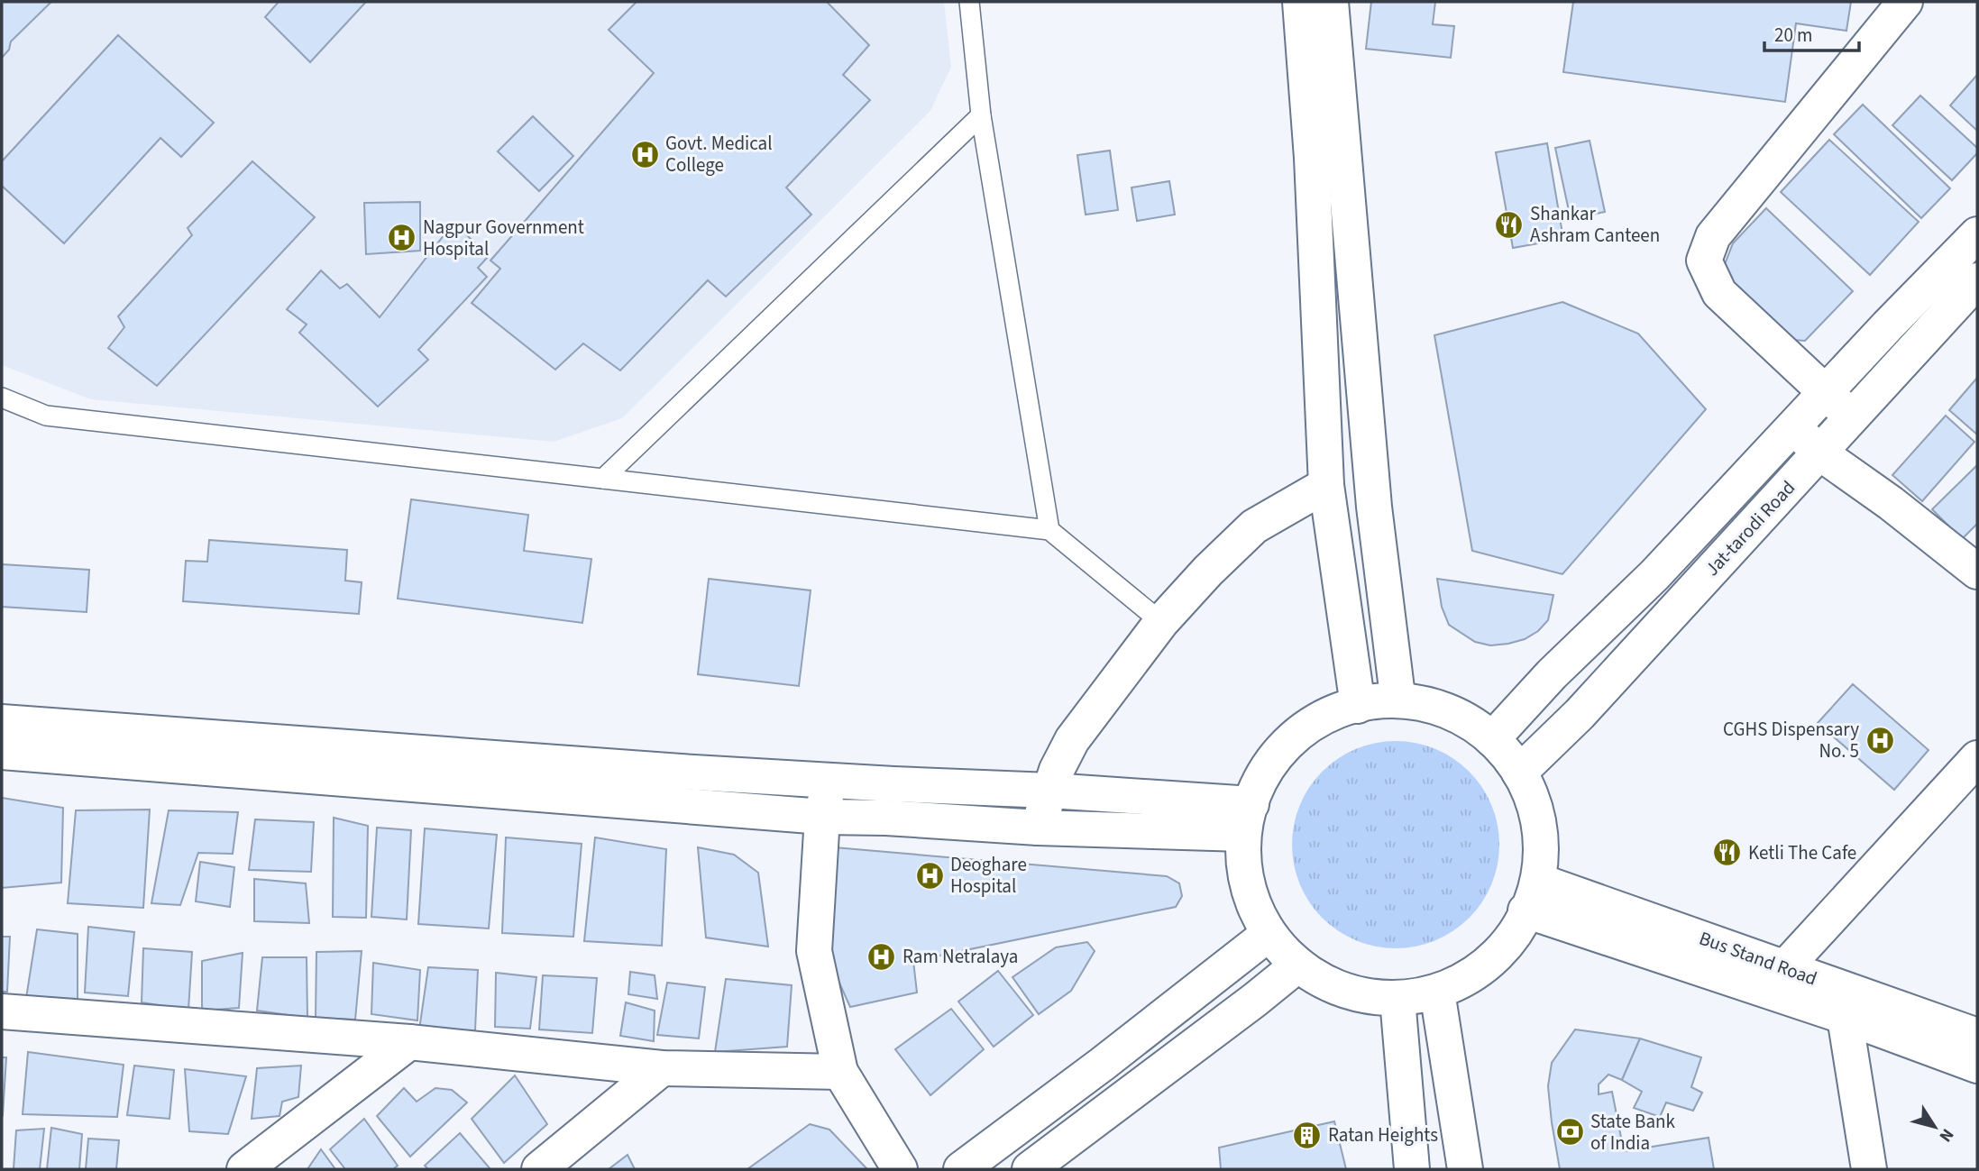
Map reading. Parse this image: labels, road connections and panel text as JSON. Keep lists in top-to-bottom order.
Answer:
{
  "streets": {
    "main road": ["Jat-tarodi Road", "Bus Stand Road"]
  },
  "places": {
    "hospital": [
      "Govt. Medical College",
      "Nagpur Government Hospital",
      "CGHS Dispensary No. 5",
      "Deoghare Hospital",
      "Ram Netralaya"
    ],
    "restaurant": ["Shankar Ashram Canteen", "Ketli The Cafe"],
    "bank": ["State Bank of India"],
    "building": ["Ratan Heights"]
  },
  "scale_bar": "20 m",
  "north": "bottom right"
}
